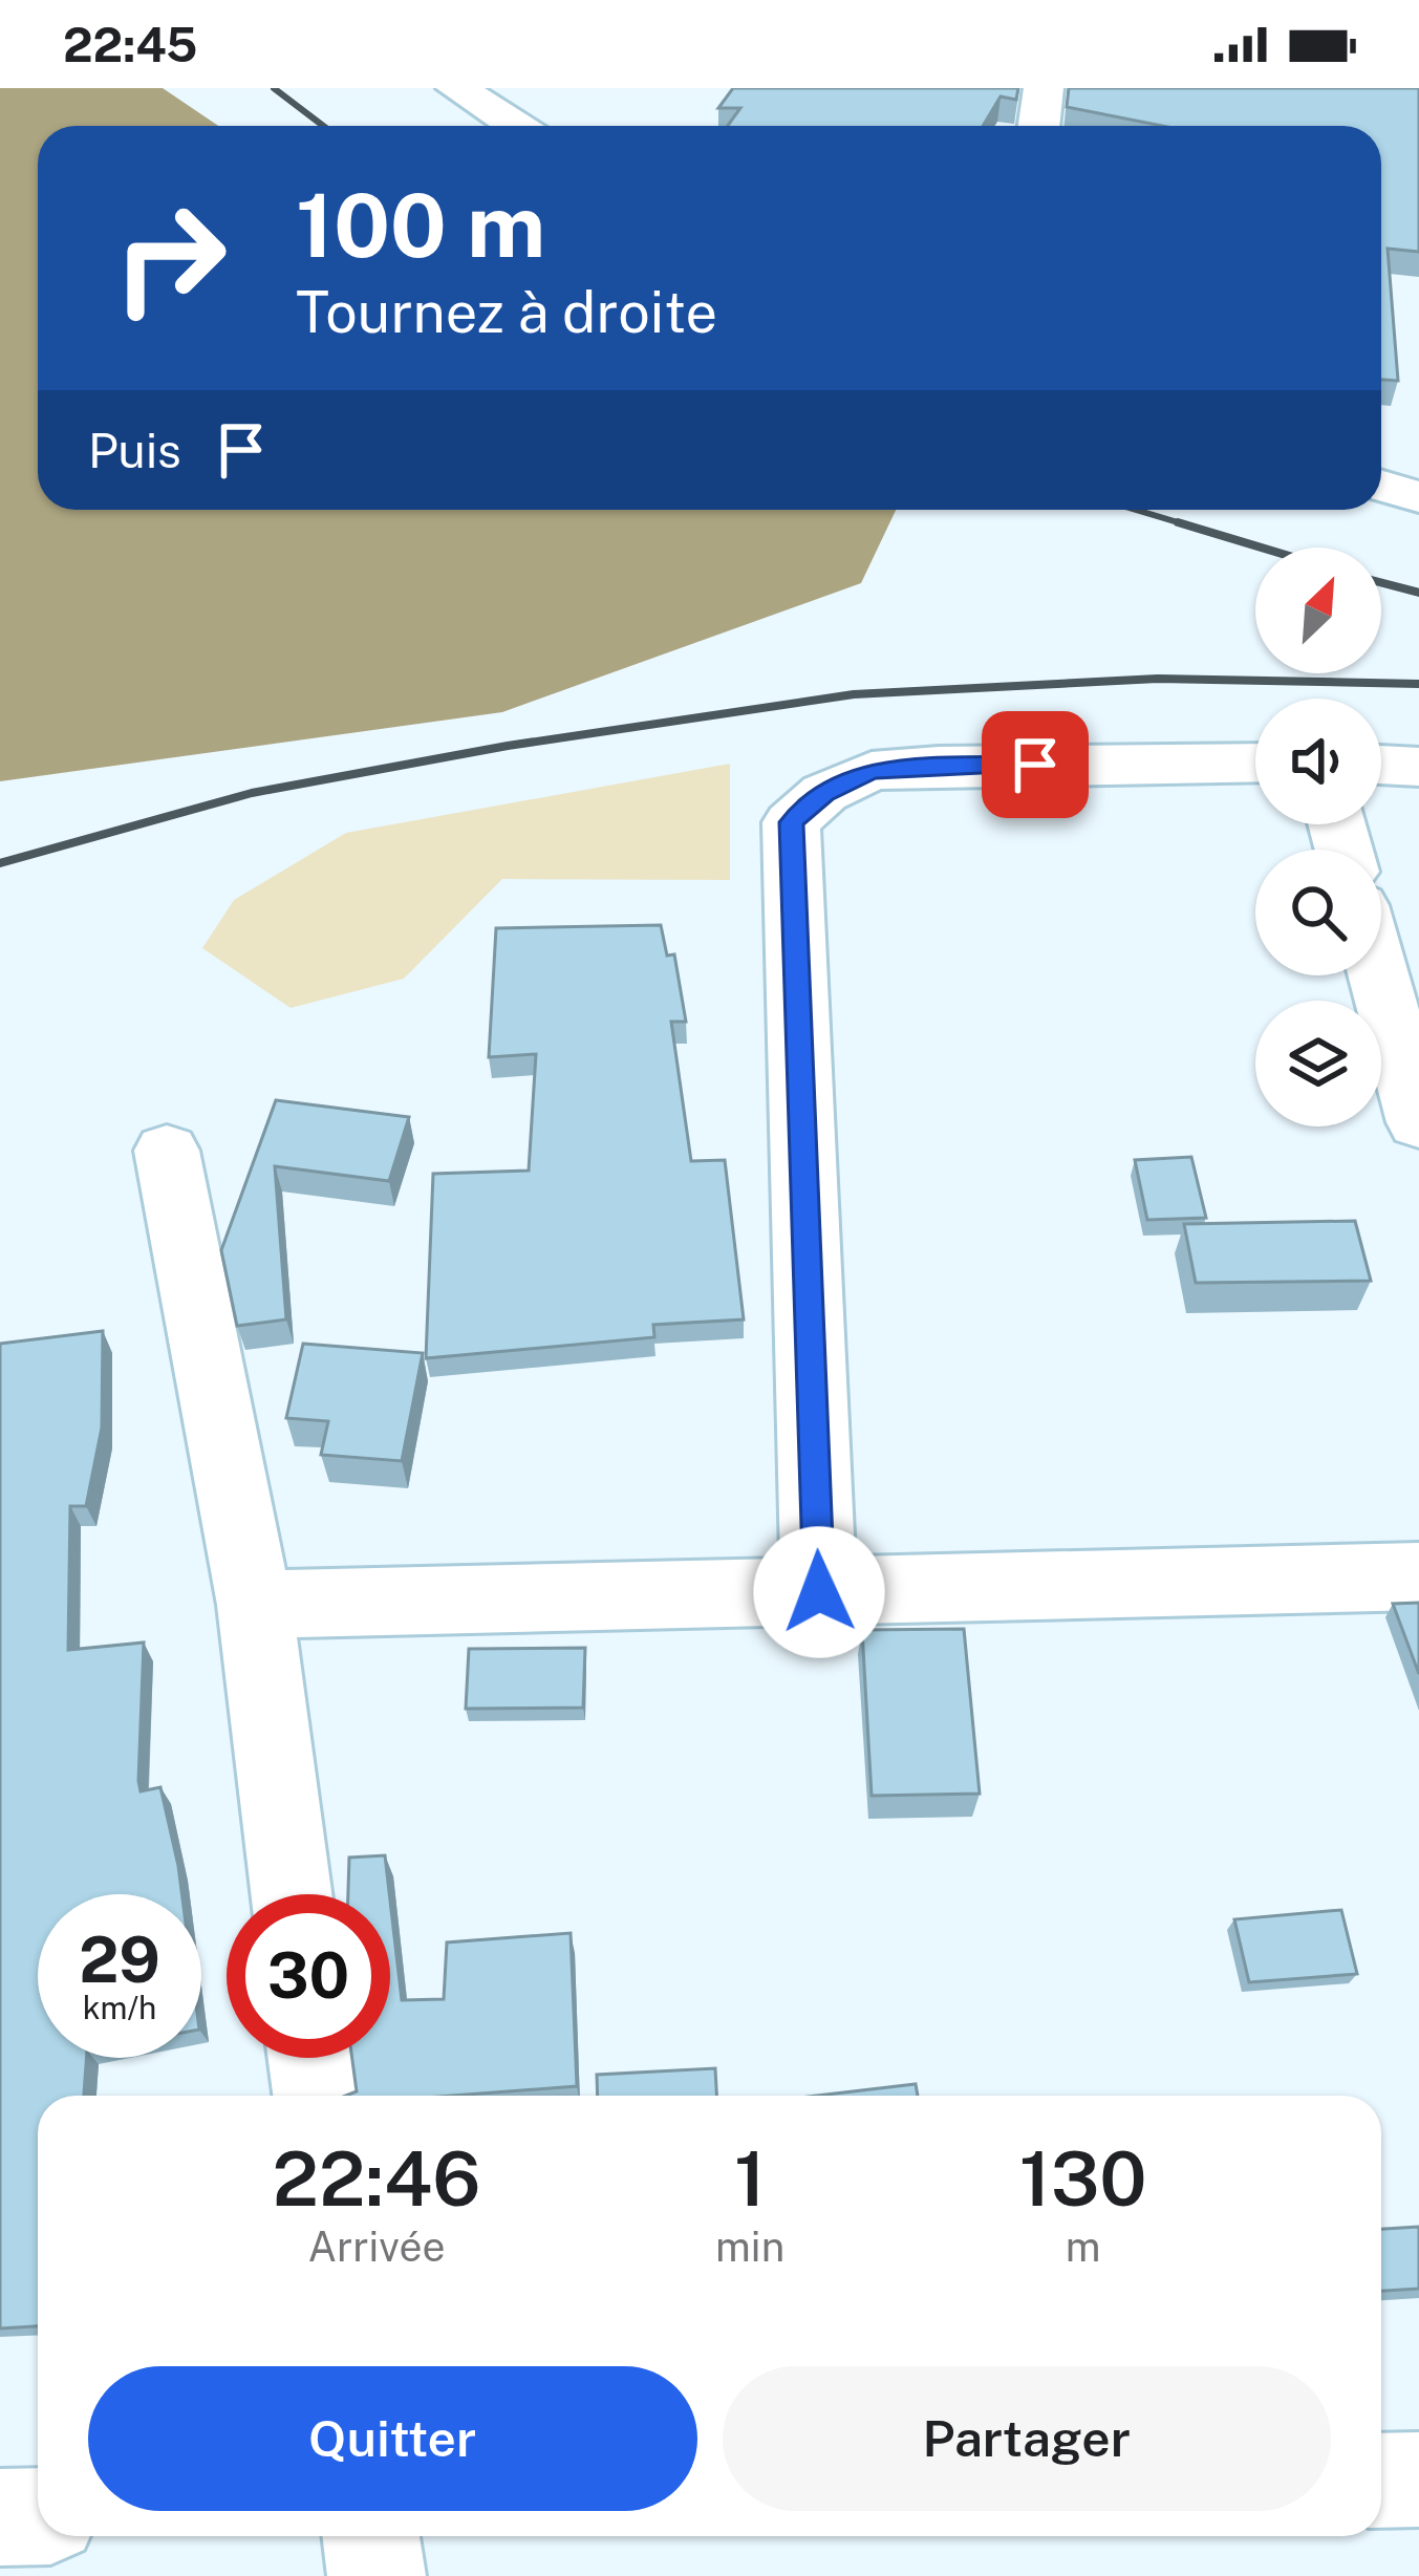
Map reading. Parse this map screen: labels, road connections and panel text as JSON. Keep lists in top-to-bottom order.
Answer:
{
  "north": "top right",
  "page": {
    "status": "22:45",
    "turn": ["100 m", "Tournez à droite"],
    "then": "Puis",
    "speed": "29 km/h",
    "limit": "30",
    "eta": [
      "22:46",
      "Arrivée",
      "1",
      "min",
      "130",
      "m"
    ],
    "buttons": ["Quitter", "Partager"]
  }
}
